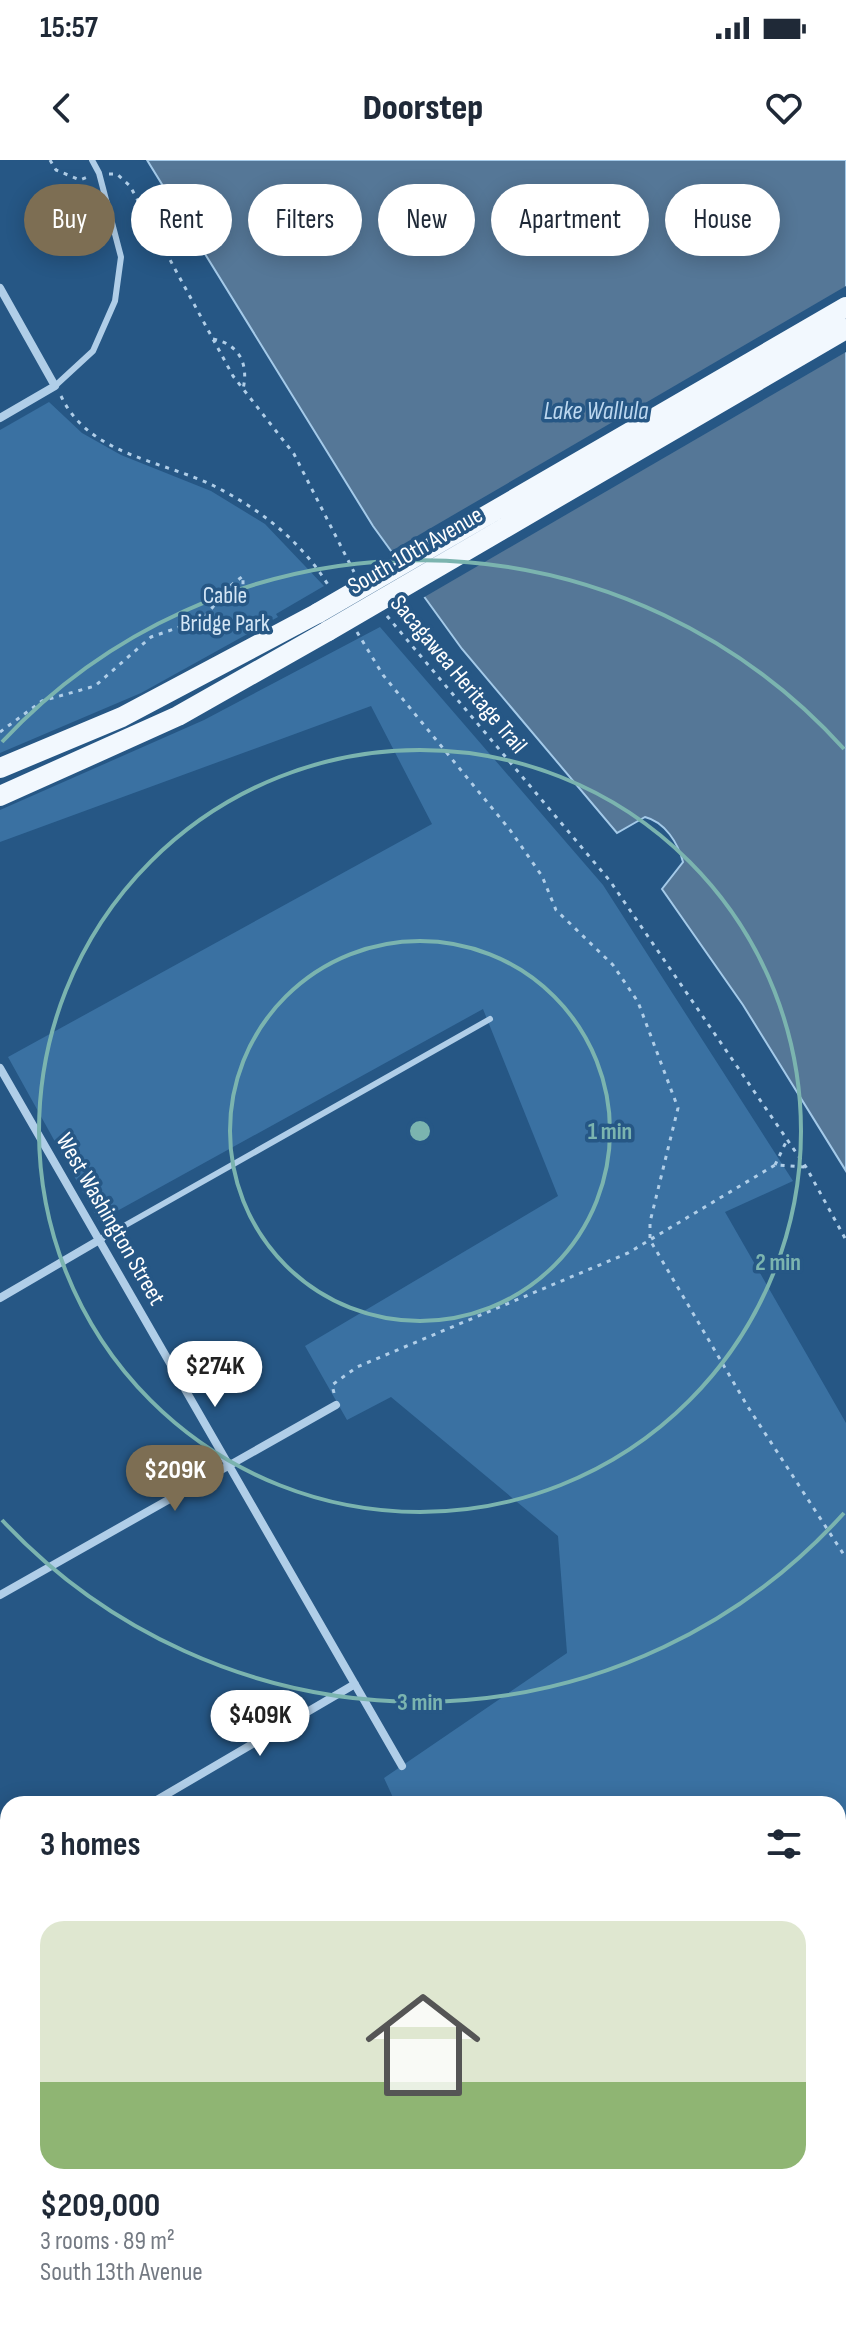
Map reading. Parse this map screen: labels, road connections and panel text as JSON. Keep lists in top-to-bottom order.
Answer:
{
  "streets": {
    "main road": ["South 10th Avenue"],
    "street": ["West Washington Street"],
    "path": ["Sacagawea Heritage Trail"]
  },
  "water": ["Lake Wallula"],
  "parks": ["Cable Bridge Park"],
  "page": {
    "status": "15:57",
    "header": "Doorstep",
    "chip": [
      "Buy",
      "Rent",
      "Filters",
      "New",
      "Apartment",
      "House"
    ],
    "price": ["$274K", "$209K", "$409K"],
    "heading": "3 homes",
    "list": [
      {
        "name": "$209,000",
        "note": "3 rooms · 89 m² · South 13th Avenue"
      }
    ]
  },
  "rings": ["1 min", "2 min", "3 min"]
}
